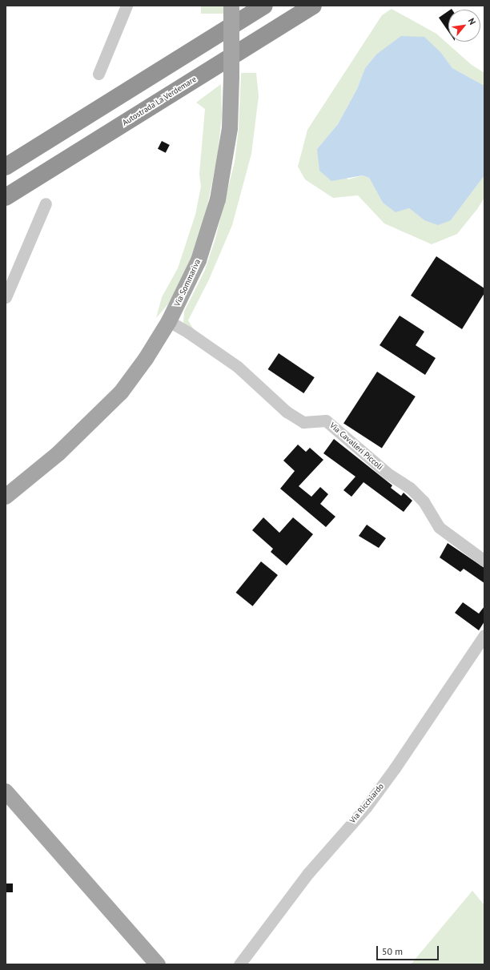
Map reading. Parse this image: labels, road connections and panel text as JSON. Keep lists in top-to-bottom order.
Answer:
{
  "streets": {
    "highway": ["Autostrada La Verdemare"],
    "main road": ["Via Sommariva"],
    "street": ["Via Cavalleri Piccoli", "Via Ricchiardo"]
  },
  "crossings": [
    ["Via Sommariva", "Via Cavalleri Piccoli"]
  ],
  "scale_bar": "50 m",
  "north": "top right"
}
